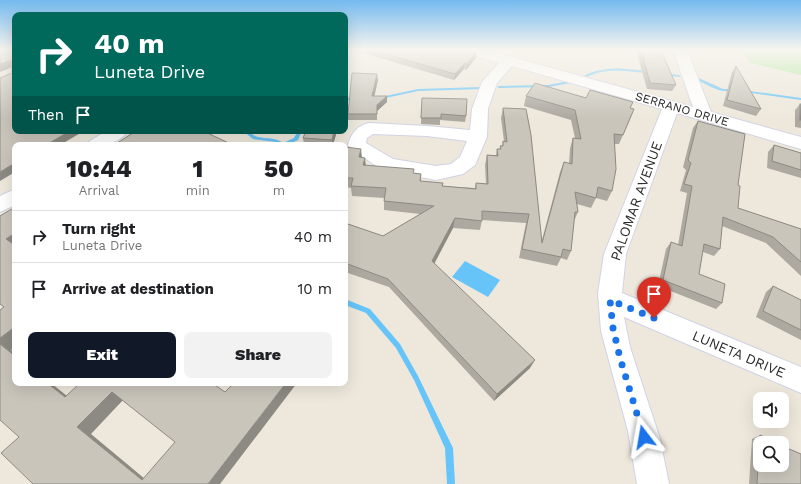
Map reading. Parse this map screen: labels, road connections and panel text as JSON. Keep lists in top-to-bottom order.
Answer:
{
  "streets": {
    "street": ["SERRANO DRIVE", "PALOMAR AVENUE", "LUNETA DRIVE"]
  },
  "crossings": [
    ["SERRANO DRIVE", "PALOMAR AVENUE"],
    ["PALOMAR AVENUE", "LUNETA DRIVE"]
  ],
  "page": {
    "turn": ["40 m", "Luneta Drive"],
    "then": "Then",
    "eta": [
      "10:44",
      "Arrival",
      "1",
      "min",
      "50",
      "m"
    ],
    "list": [
      {
        "name": "Turn right",
        "note": "Luneta Drive",
        "value": "40 m"
      },
      {
        "name": "Arrive at destination",
        "value": "10 m"
      }
    ],
    "buttons": ["Exit", "Share"]
  }
}
